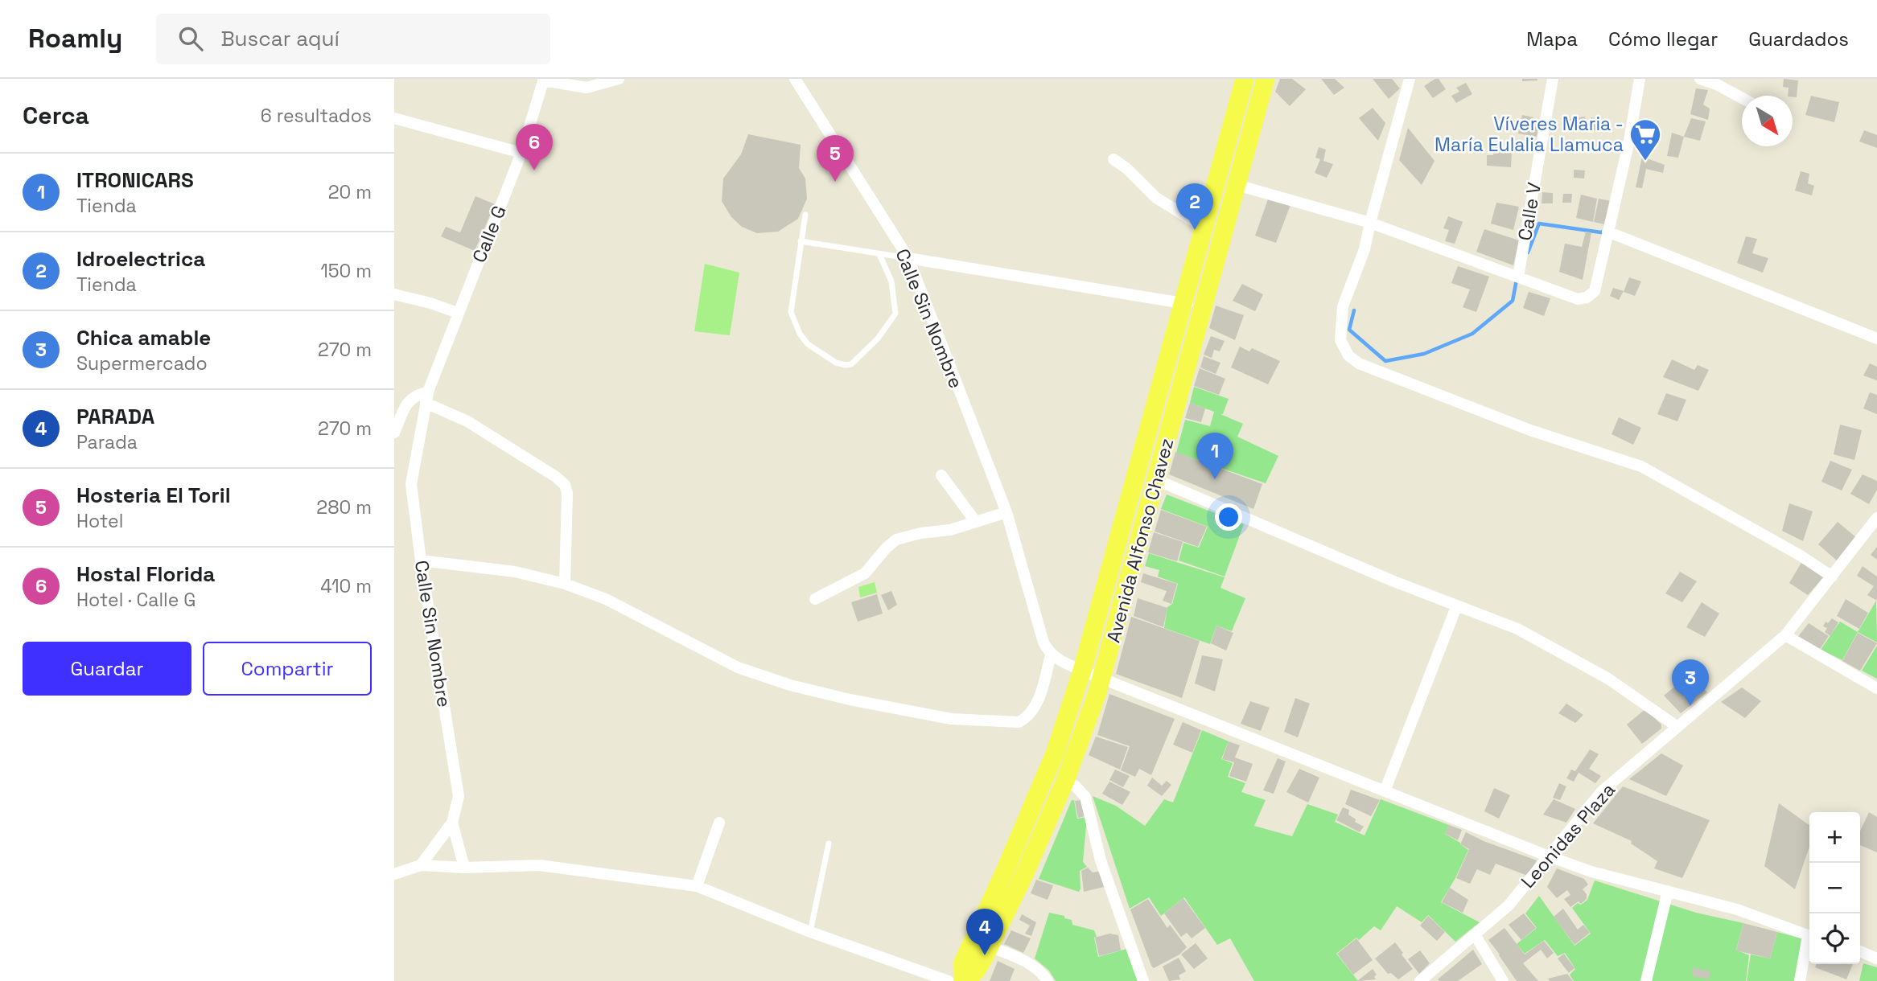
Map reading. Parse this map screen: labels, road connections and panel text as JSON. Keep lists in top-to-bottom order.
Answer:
{
  "streets": {
    "main road": ["Avenida Alfonso Chavez"],
    "street": [
      "Calle V",
      "Calle G",
      "Calle Sin Nombre",
      "Leonidas Plaza"
    ]
  },
  "crossings": [
    ["Calle G", "Calle Sin Nombre"]
  ],
  "places": {
    "supermarket": ["Víveres Maria - María Eulalia Llamuca"]
  },
  "north": "bottom right",
  "page": {
    "header": "Roamly",
    "search": "Buscar aquí",
    "nav": ["Mapa", "Cómo llegar", "Guardados"],
    "heading": ["Cerca", "6 resultados"],
    "pins": [
      "6",
      "5",
      "2",
      "1",
      "3",
      "4"
    ],
    "list": [
      {
        "mark": "1",
        "name": "ITRONICARS",
        "note": "Tienda",
        "value": "20 m"
      },
      {
        "mark": "2",
        "name": "Idroelectrica",
        "note": "Tienda",
        "value": "150 m"
      },
      {
        "mark": "3",
        "name": "Chica amable",
        "note": "Supermercado",
        "value": "270 m"
      },
      {
        "mark": "4",
        "name": "PARADA",
        "note": "Parada",
        "value": "270 m"
      },
      {
        "mark": "5",
        "name": "Hosteria El Toril",
        "note": "Hotel",
        "value": "280 m"
      },
      {
        "mark": "6",
        "name": "Hostal Florida",
        "note": "Hotel · Calle G",
        "value": "410 m"
      }
    ],
    "buttons": ["Guardar", "Compartir"],
    "map_buttons": ["+", "−"]
  }
}
